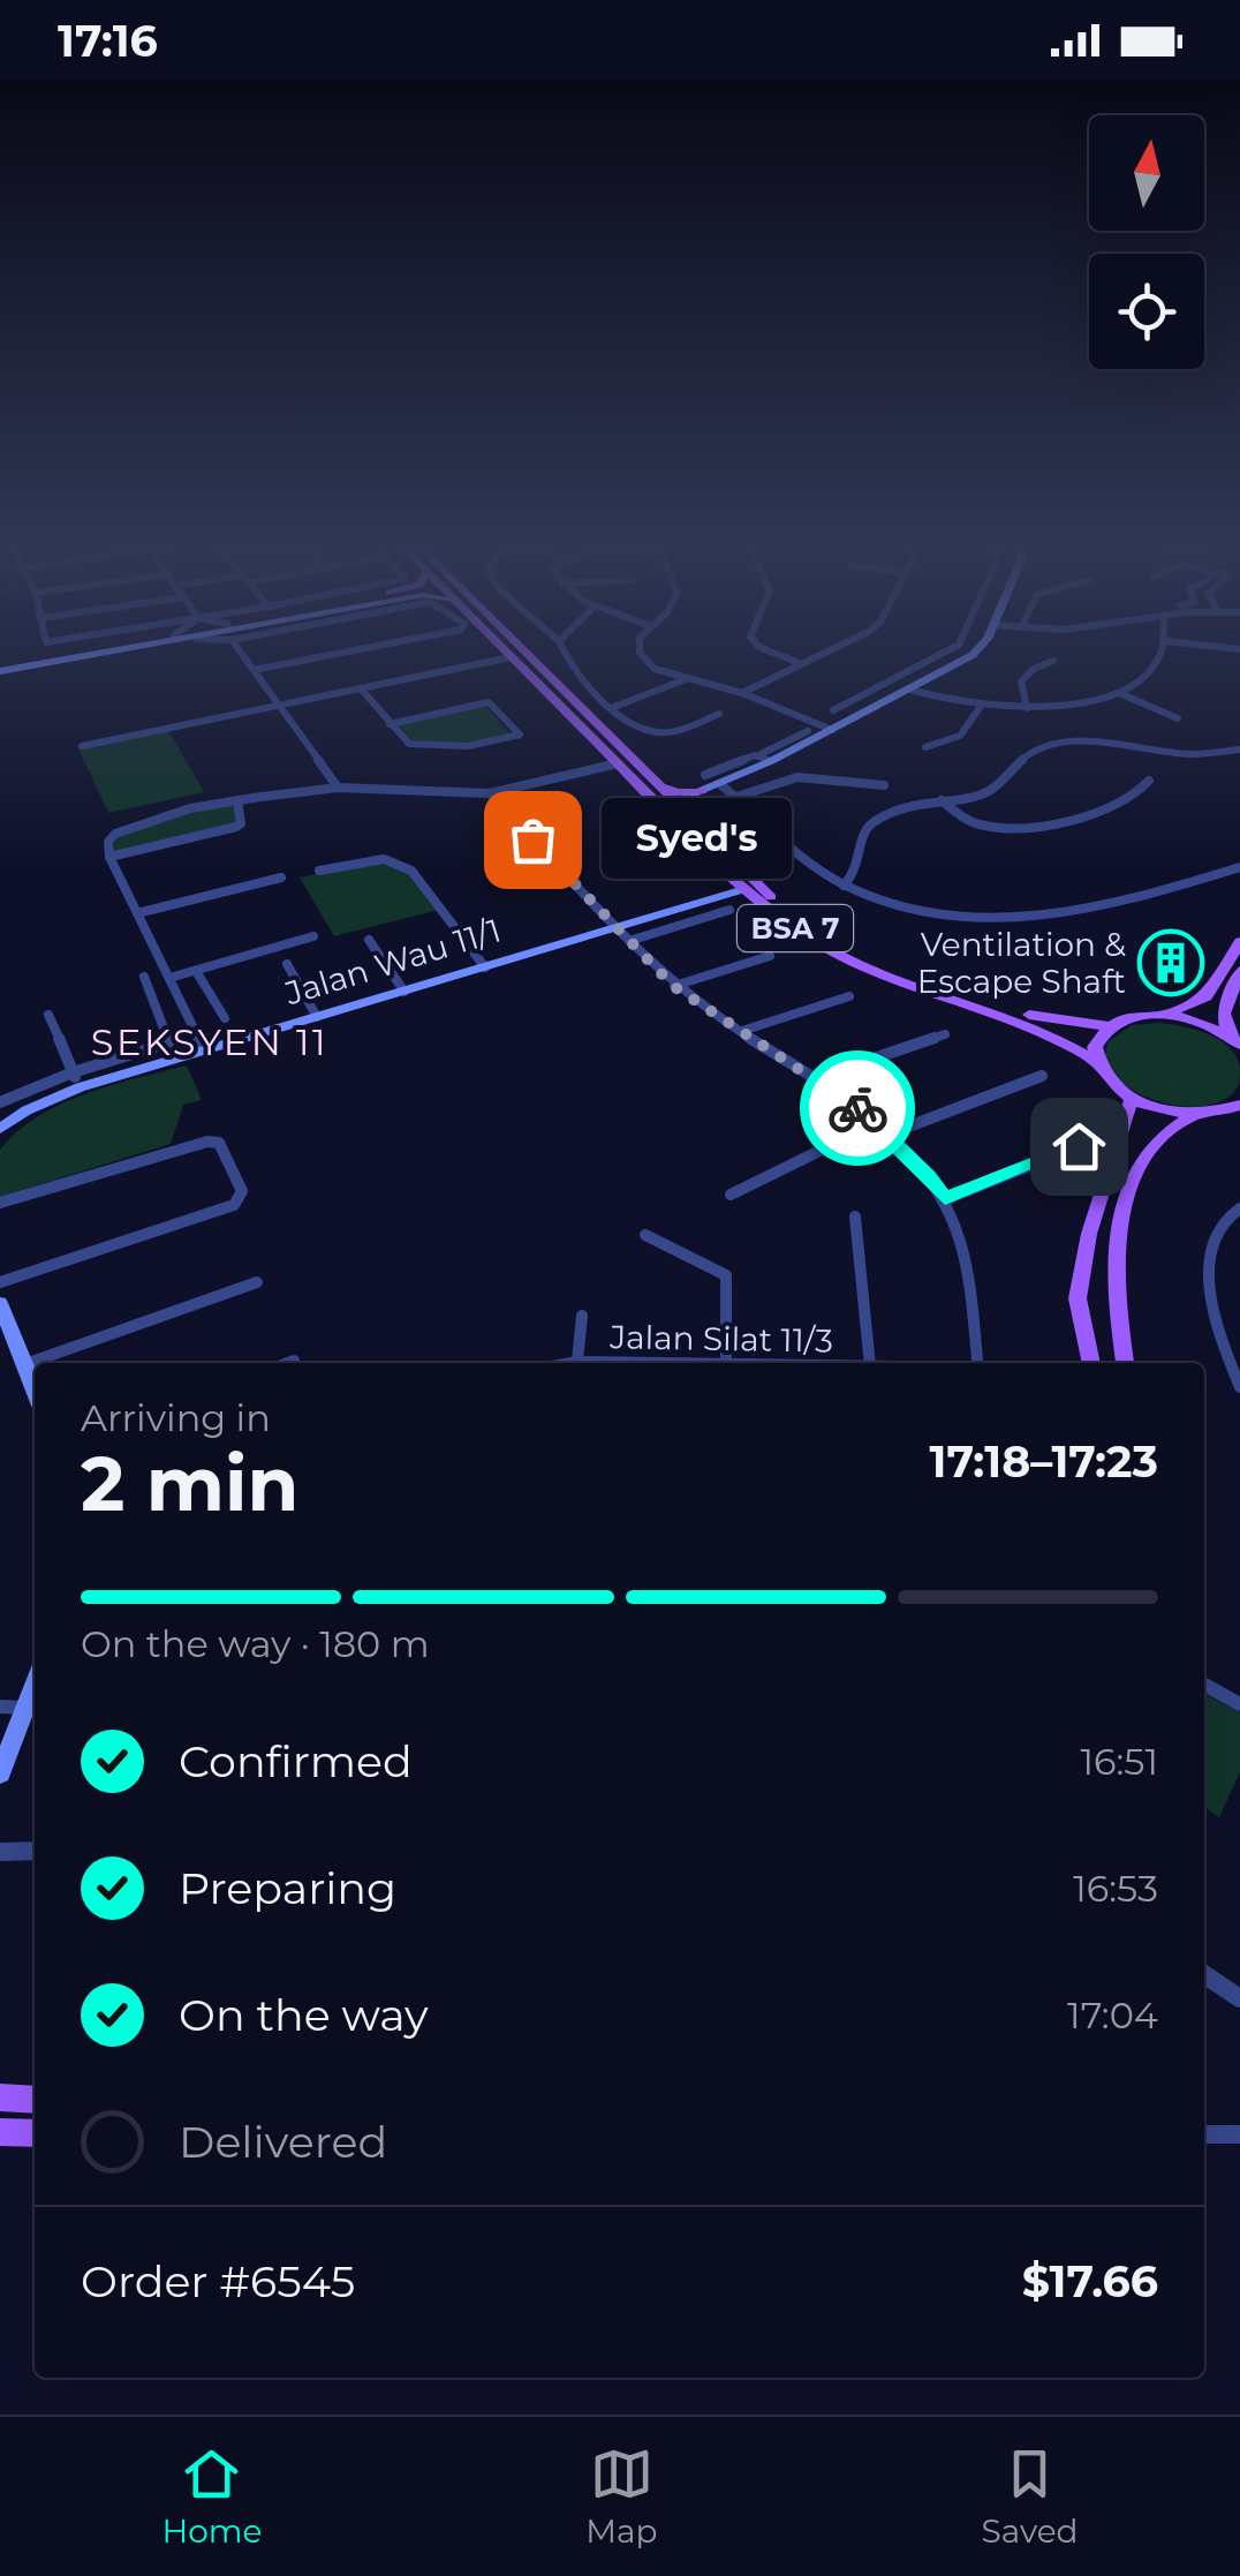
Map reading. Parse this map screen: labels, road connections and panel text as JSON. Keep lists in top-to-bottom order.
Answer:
{
  "streets": {
    "main road": ["BSA 7"],
    "street": ["Jalan Wau 11/1", "Jalan Silat 11/3"]
  },
  "crossings": [
    ["BSA 7", "Jalan Wau 11/1"]
  ],
  "districts": ["SEKSYEN 11"],
  "places": {
    "other": ["Syed's"],
    "building": ["Ventilation & Escape Shaft"]
  },
  "north": "top",
  "page": {
    "status": "17:16",
    "bubble": "Syed's",
    "heading": ["2 min", "Arriving in", "17:18–17:23"],
    "panel": ["Order #6545", "$17.66"],
    "bar": "On the way · 180 m",
    "list": [
      ["Confirmed", "16:51"],
      ["Preparing", "16:53"],
      ["On the way", "17:04"],
      "Delivered"
    ],
    "tabs": ["Home", "Map", "Saved"]
  }
}
